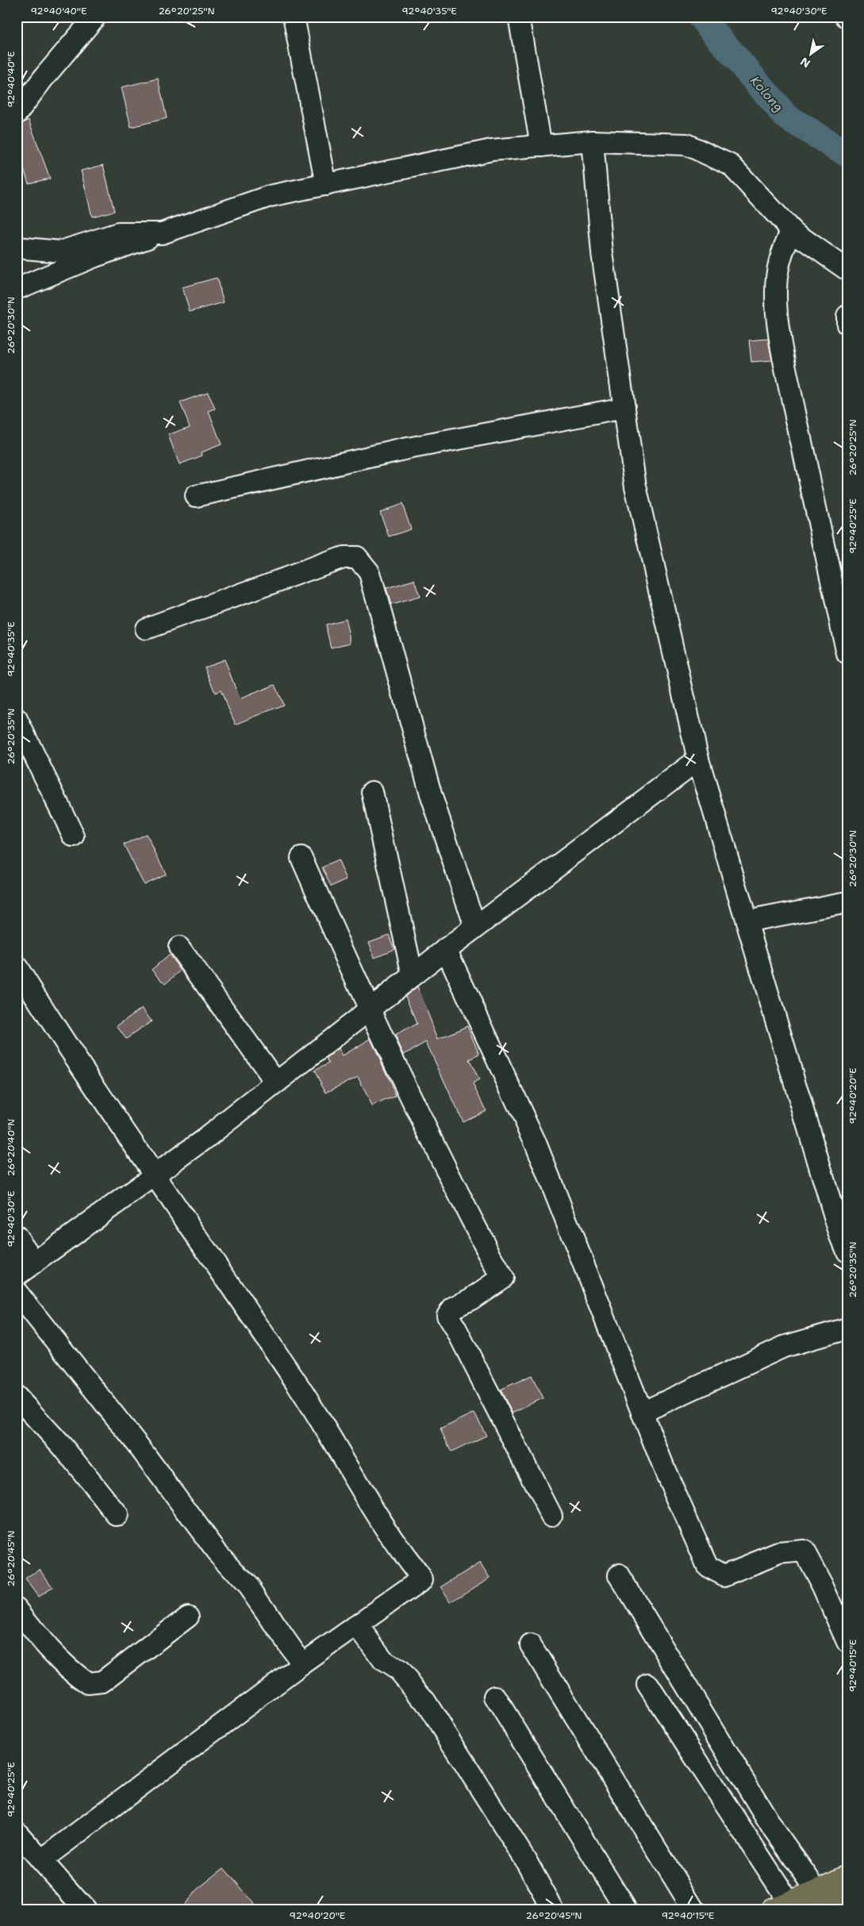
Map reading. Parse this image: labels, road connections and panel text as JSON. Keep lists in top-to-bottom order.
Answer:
{
  "water": ["Kolong"],
  "north": "bottom left",
  "coordinates": [
    "92°40'40\"E",
    "26°20'25\"N",
    "92°40'35\"E",
    "92°40'30\"E",
    "26°20'30\"N",
    "92°40'25\"E",
    "26°20'35\"N",
    "92°40'20\"E",
    "26°20'40\"N",
    "26°20'45\"N",
    "92°40'15\"E"
  ]
}
